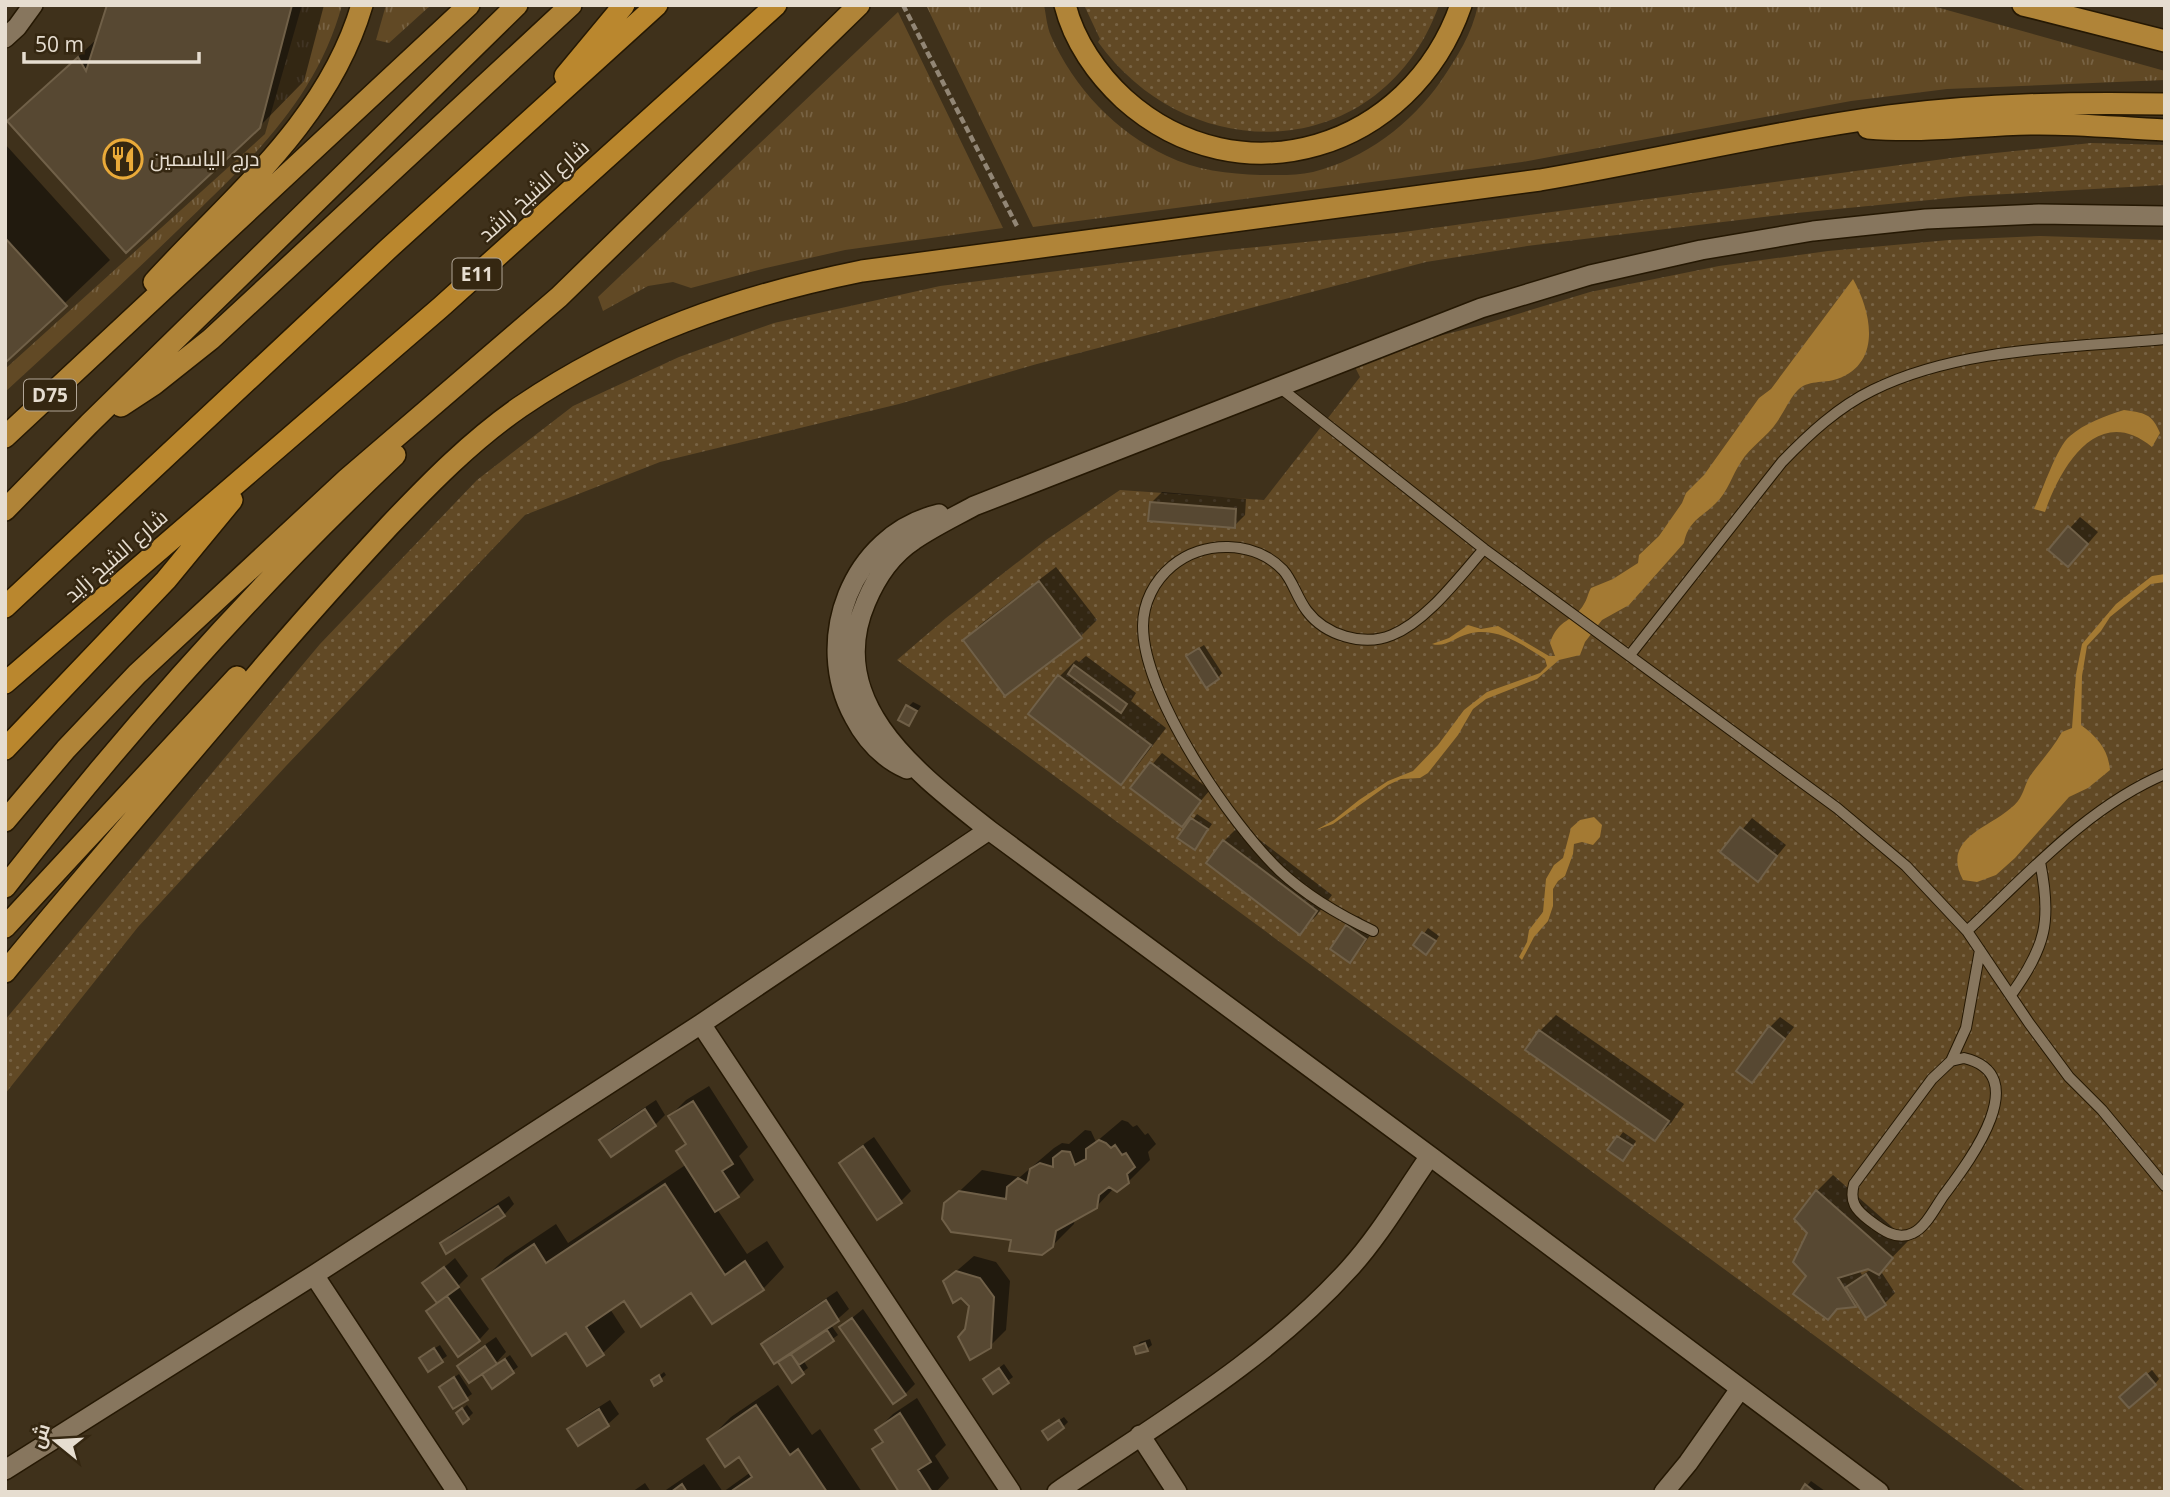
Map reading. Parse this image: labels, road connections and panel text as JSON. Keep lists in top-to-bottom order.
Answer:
{
  "streets": {
    "highway": [
      "شارع الشيخ راشد",
      "E11",
      "D75",
      "شارع الشيخ زايد"
    ]
  },
  "crossings": [
    ["شارع الشيخ راشد", "شارع الشيخ زايد"]
  ],
  "places": {
    "restaurant": ["درج الياسمين"]
  },
  "scale_bar": "50 m",
  "north": "left"
}
